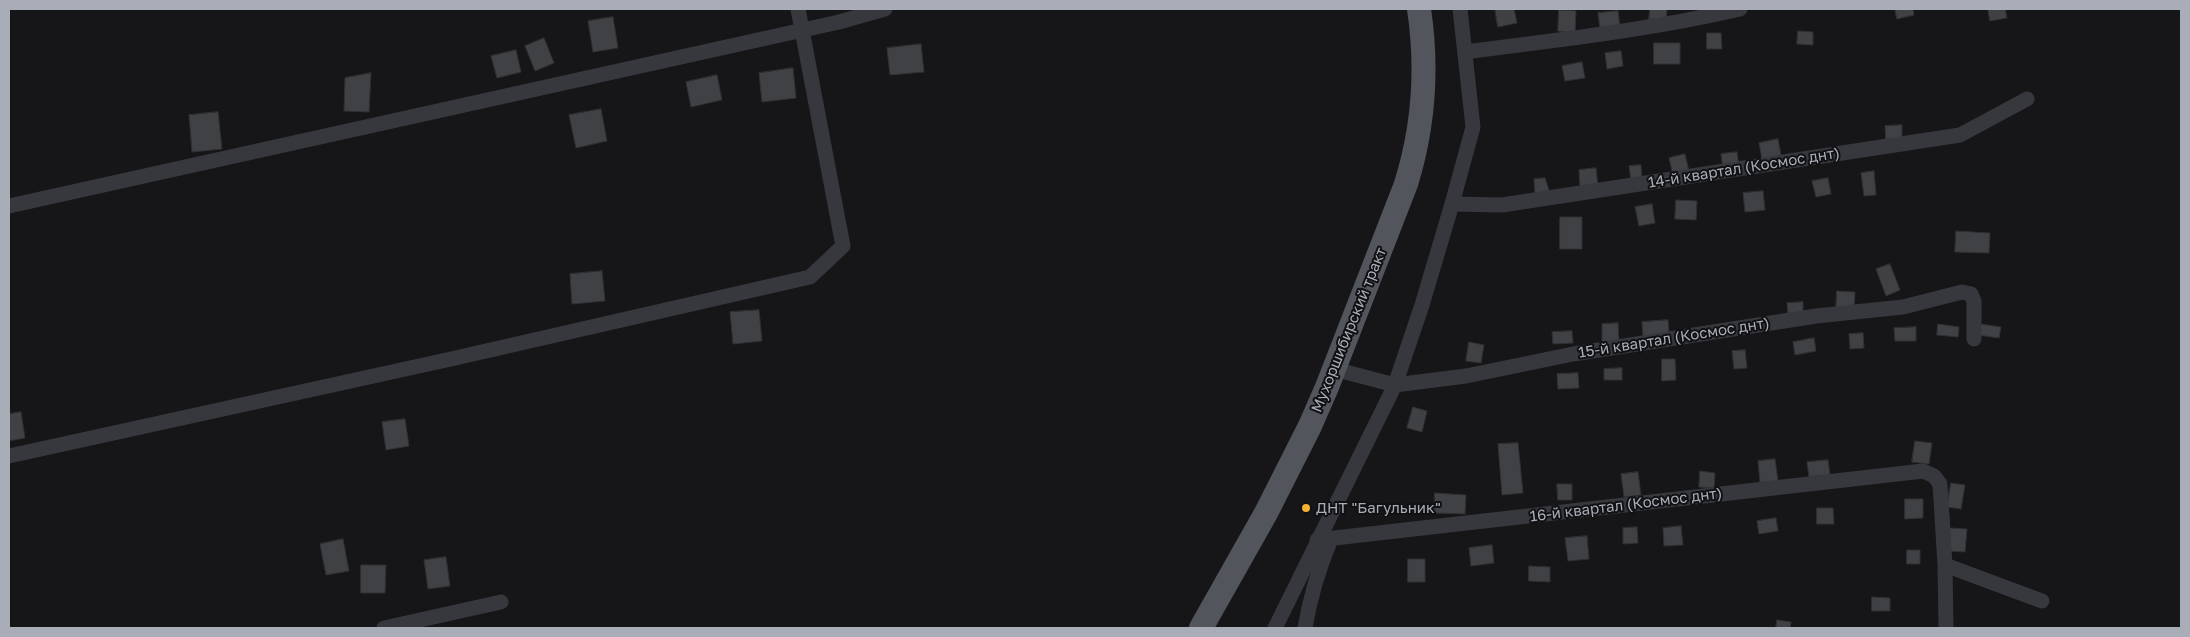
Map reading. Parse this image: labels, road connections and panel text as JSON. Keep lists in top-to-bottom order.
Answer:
{
  "streets": {
    "main road": ["Мухоршибирский тракт"],
    "street": ["14-й квартал (Космос днт)", "15-й квартал (Космос днт)", "16-й квартал (Космос днт)"]
  },
  "crossings": [
    ["Мухоршибирский тракт", "15-й квартал (Космос днт)"]
  ],
  "places": ["ДНТ \"Багульник\""]
}
